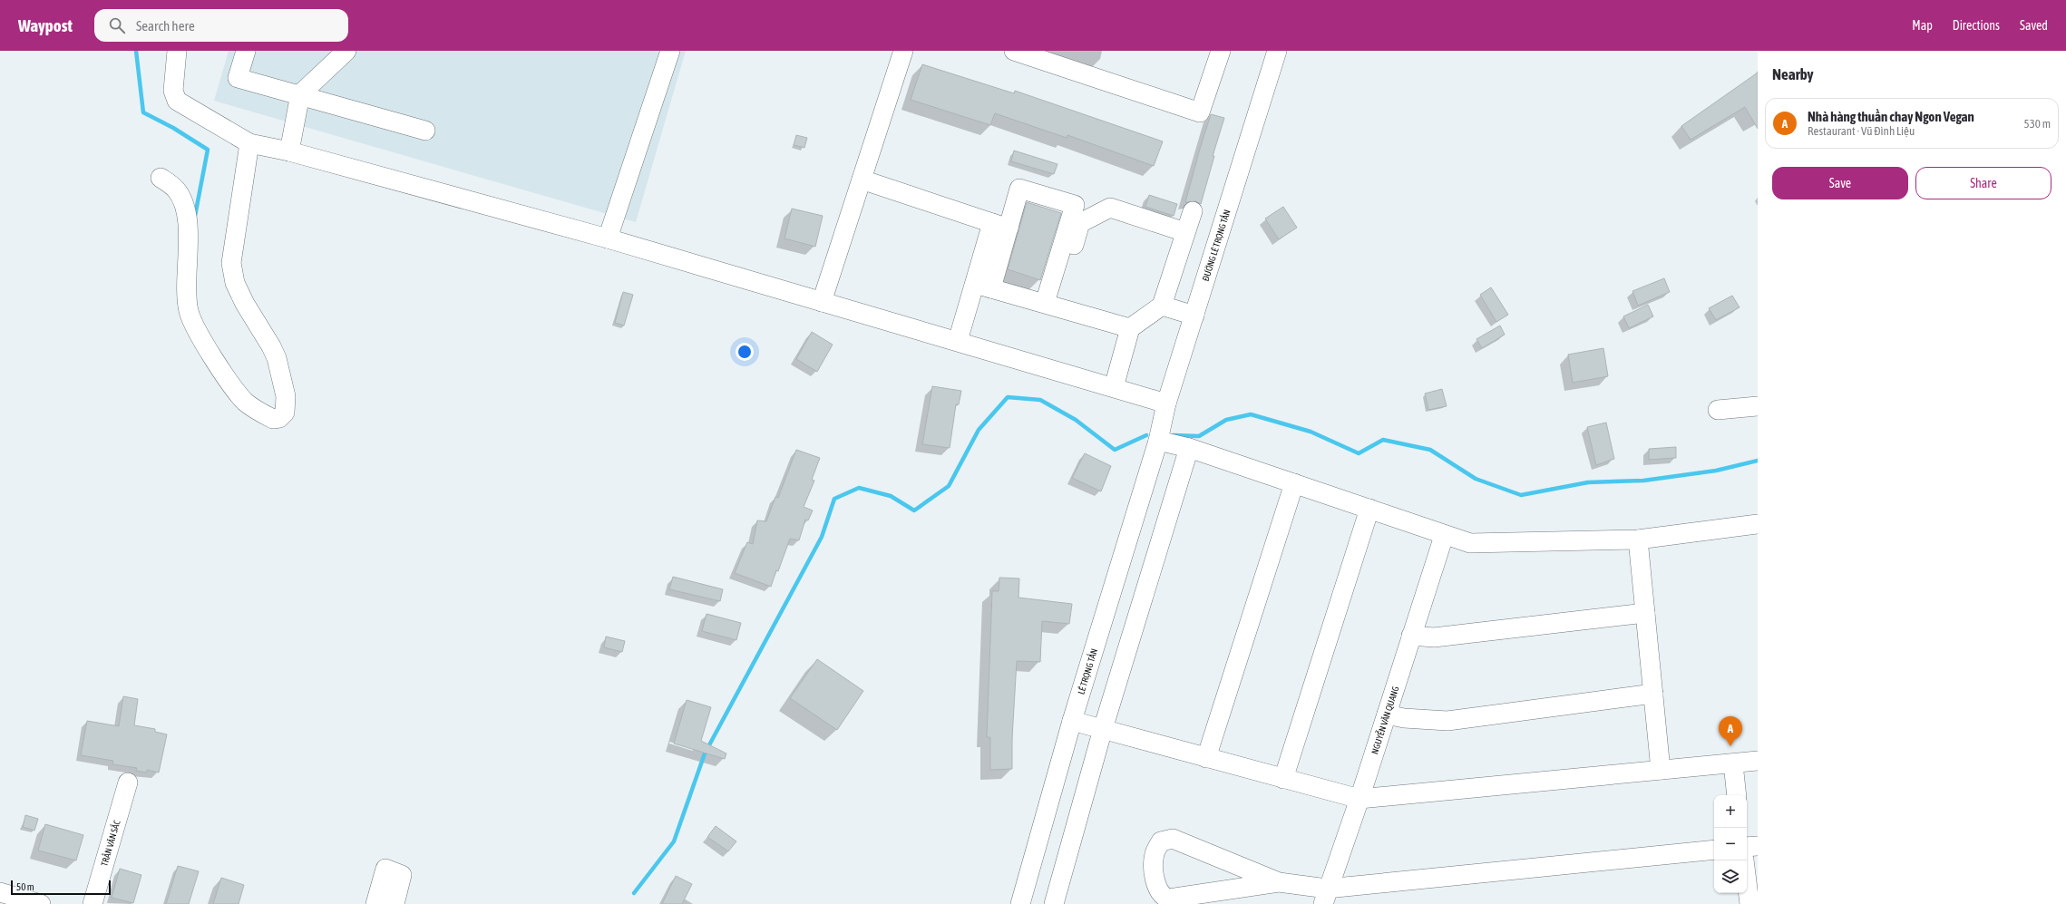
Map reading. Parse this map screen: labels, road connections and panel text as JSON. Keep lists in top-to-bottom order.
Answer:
{
  "streets": {
    "street": [
      "ĐƯỜNG LÊ TRỌNG TẤN",
      "LÊ TRỌNG TẤN",
      "NGUYỄN VĂN QUANG",
      "TRẦN VĂN SẮC"
    ]
  },
  "crossings": [
    ["ĐƯỜNG LÊ TRỌNG TẤN", "LÊ TRỌNG TẤN"]
  ],
  "scale_bar": "50 m",
  "page": {
    "header": "Waypost",
    "search": "Search here",
    "nav": ["Map", "Directions", "Saved"],
    "heading": "Nearby",
    "list": [
      {
        "mark": "A",
        "name": "Nhà hàng thuần chay Ngon Vegan",
        "note": "Restaurant · Vũ Đình Liệu",
        "value": "530 m"
      }
    ],
    "buttons": ["Save", "Share"],
    "pins": "A",
    "map_buttons": ["+", "−"],
    "scale": "50 m"
  }
}
